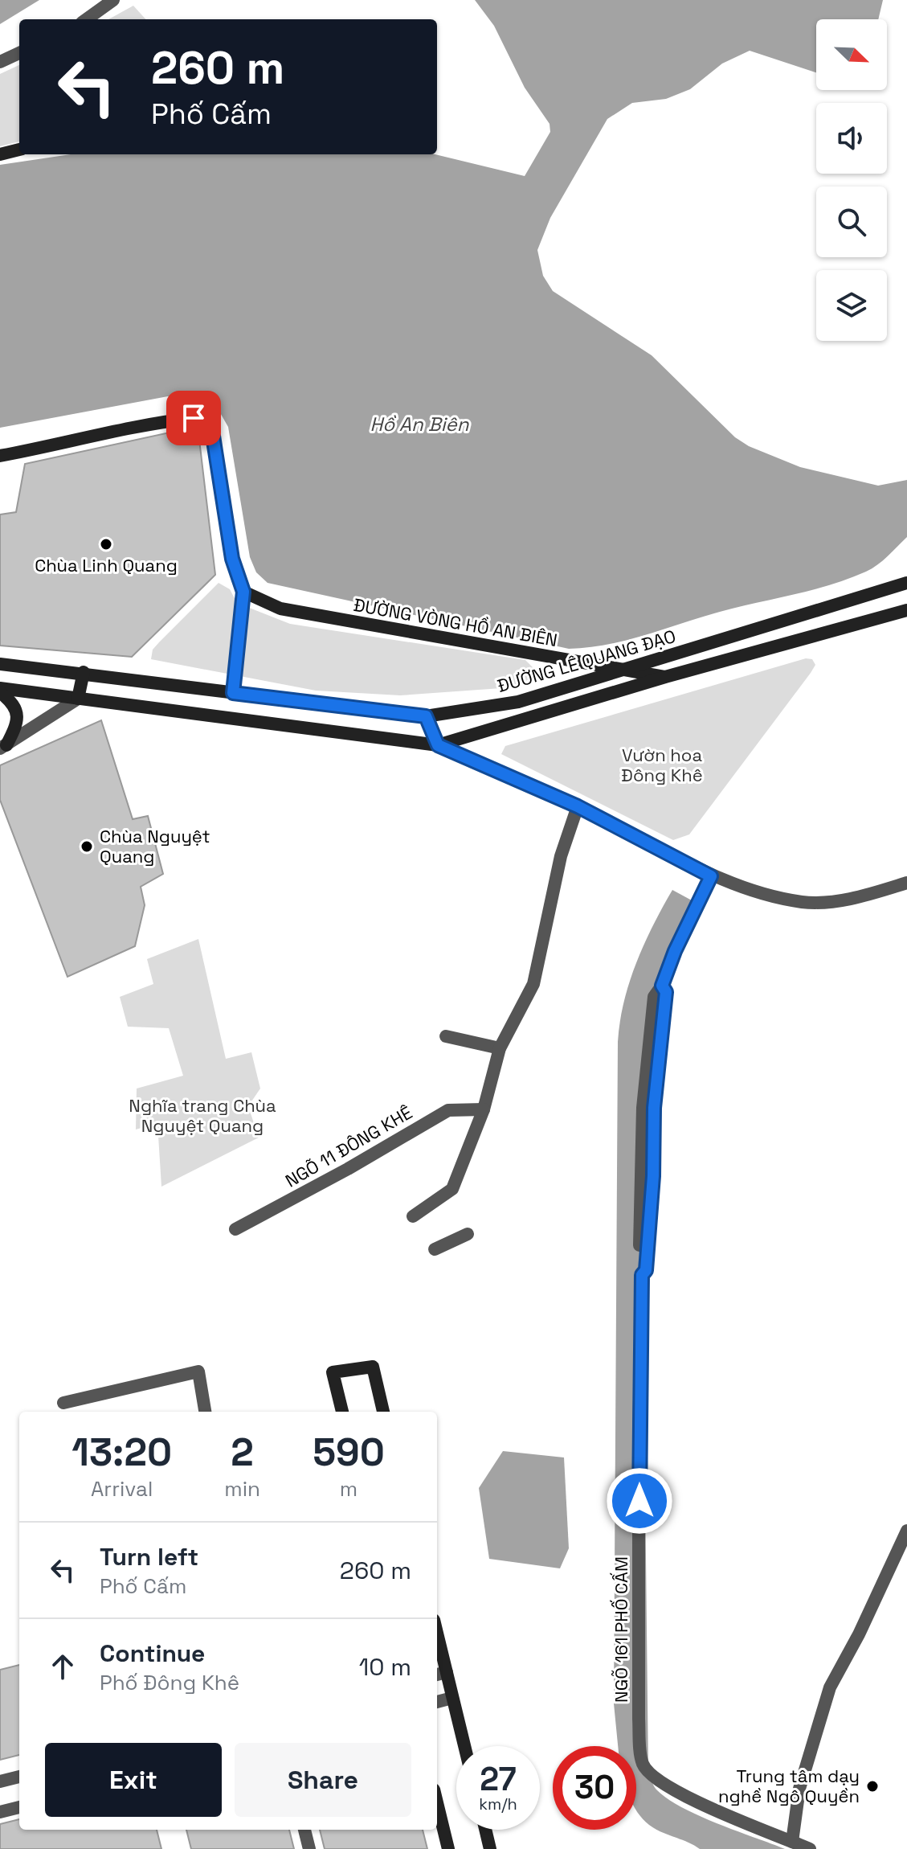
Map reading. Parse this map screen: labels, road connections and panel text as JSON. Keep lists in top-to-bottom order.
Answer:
{
  "streets": {
    "street": [
      "ĐƯỜNG VÒNG HỒ AN BIÊN",
      "ĐƯỜNG LÊ QUANG ĐẠO",
      "NGÕ 11 ĐÔNG KHÊ",
      "NGÕ 161 PHỐ CẤM"
    ]
  },
  "crossings": [
    ["ĐƯỜNG VÒNG HỒ AN BIÊN", "ĐƯỜNG LÊ QUANG ĐẠO"]
  ],
  "water": ["Hồ An Biên"],
  "parks": ["Vườn hoa Đông Khê", "Nghĩa trang Chùa Nguyệt Quang"],
  "places": ["Chùa Linh Quang", "Chùa Nguyệt Quang", "Trung tâm dạy nghề Ngô Quyền"],
  "north": "bottom right",
  "page": {
    "turn": ["260 m", "Phố Cấm"],
    "eta": [
      "13:20",
      "Arrival",
      "2",
      "min",
      "590",
      "m"
    ],
    "list": [
      {
        "name": "Turn left",
        "note": "Phố Cấm",
        "value": "260 m"
      },
      {
        "name": "Continue",
        "note": "Phố Đông Khê",
        "value": "10 m"
      }
    ],
    "buttons": ["Exit", "Share"],
    "speed": "27 km/h",
    "limit": "30"
  }
}
